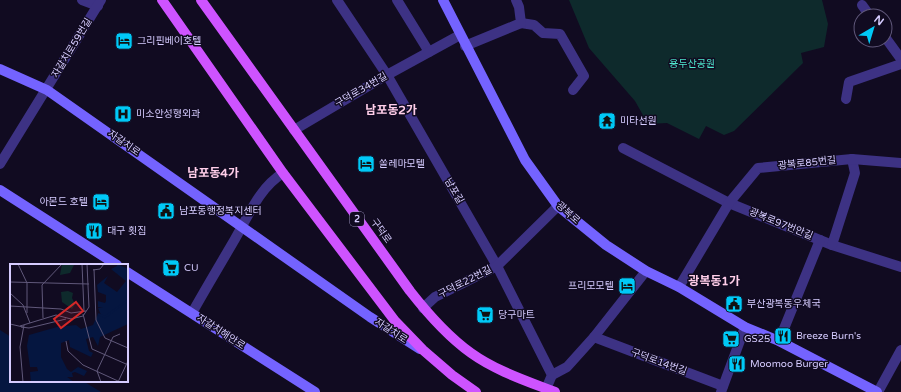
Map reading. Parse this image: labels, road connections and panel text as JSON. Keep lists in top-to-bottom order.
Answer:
{
  "streets": {
    "main road": [
      "자갈치로",
      "광복로",
      "2",
      "구덕로",
      "자갈치해안로"
    ],
    "street": [
      "자갈치로59번길",
      "구덕로34번길",
      "광복로85번길",
      "남포길",
      "광복로97번안길",
      "구덕로22번길",
      "구덕로14번길"
    ]
  },
  "crossings": [
    ["자갈치로59번길", "자갈치로"],
    ["구덕로34번길", "남포길"],
    ["구덕로34번길", "광복로"],
    ["구덕로34번길", "구덕로"],
    ["광복로85번길", "광복로"],
    ["광복로85번길", "광복로97번안길"],
    ["남포길", "구덕로22번길"],
    ["광복로", "구덕로22번길"],
    ["구덕로", "구덕로22번길"]
  ],
  "districts": ["남포동2가", "남포동4가", "광복동1가"],
  "parks": ["용두산공원"],
  "places": {
    "hotel": [
      "그리핀베이호텔",
      "쏠레마모텔",
      "아몬드 호텔",
      "프리모모텔"
    ],
    "hospital": ["미소안성형외과"],
    "temple": ["미타선원"],
    "public building": ["남포동행정복지센터", "부산광복동우체국"],
    "restaurant": ["대구 횟집", "Breeze Burn's", "Moomoo Burger"],
    "supermarket": ["CU", "당구마트", "GS25"]
  },
  "north": "top right"
}
